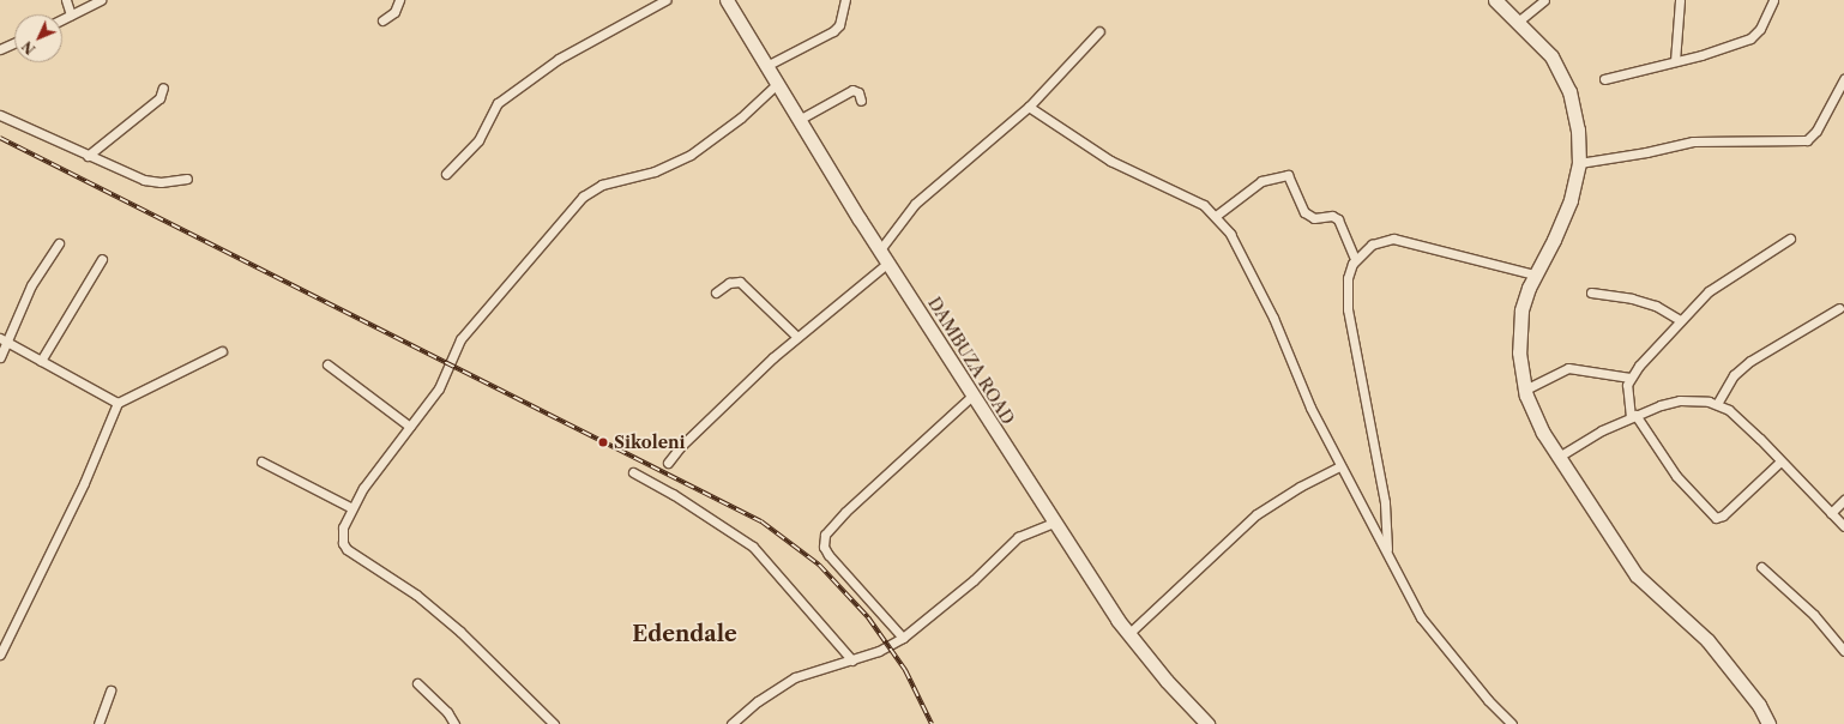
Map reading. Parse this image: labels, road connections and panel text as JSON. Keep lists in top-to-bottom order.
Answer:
{
  "streets": {
    "street": ["DAMBUZA ROAD"]
  },
  "districts": ["Edendale"],
  "places": ["Sikoleni"],
  "north": "bottom left"
}
